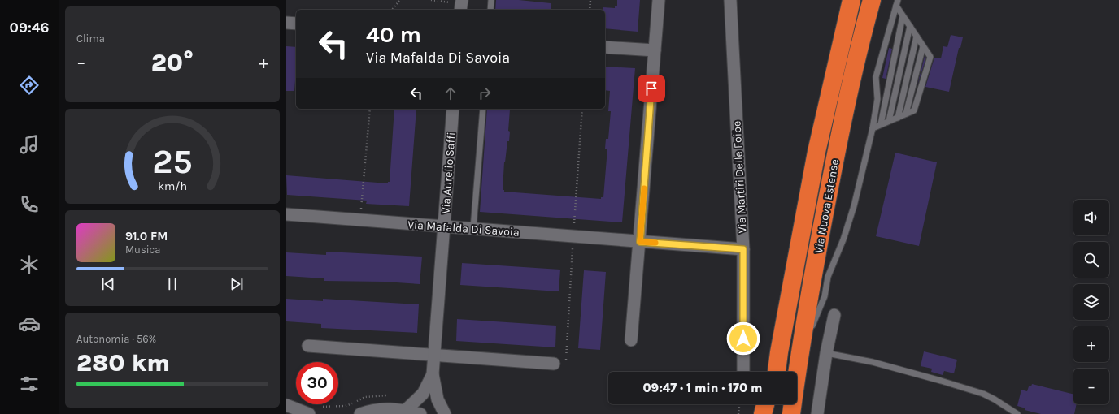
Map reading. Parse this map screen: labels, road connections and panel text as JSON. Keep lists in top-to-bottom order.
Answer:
{
  "streets": {
    "highway": ["Via Nuova Estense"],
    "street": ["Via Aurelio Saffi", "Via Martiri Delle Foibe", "Via Mafalda Di Savoia"]
  },
  "crossings": [
    ["Via Aurelio Saffi", "Via Mafalda Di Savoia"],
    ["Via Martiri Delle Foibe", "Via Mafalda Di Savoia"]
  ],
  "page": {
    "tabs": "09:46",
    "tile": [
      "Clima",
      ["Autonomia · 56%", "280 km"]
    ],
    "turn": ["40 m", "Via Mafalda Di Savoia"],
    "heat": ["−", "20°", "+"],
    "map_buttons": ["+", "−"],
    "song": ["91.0 FM", "Musica"],
    "limit": "30",
    "trip": "09:47 · 1 min · 170 m",
    "gauge": ["25", "km/h"]
  }
}
